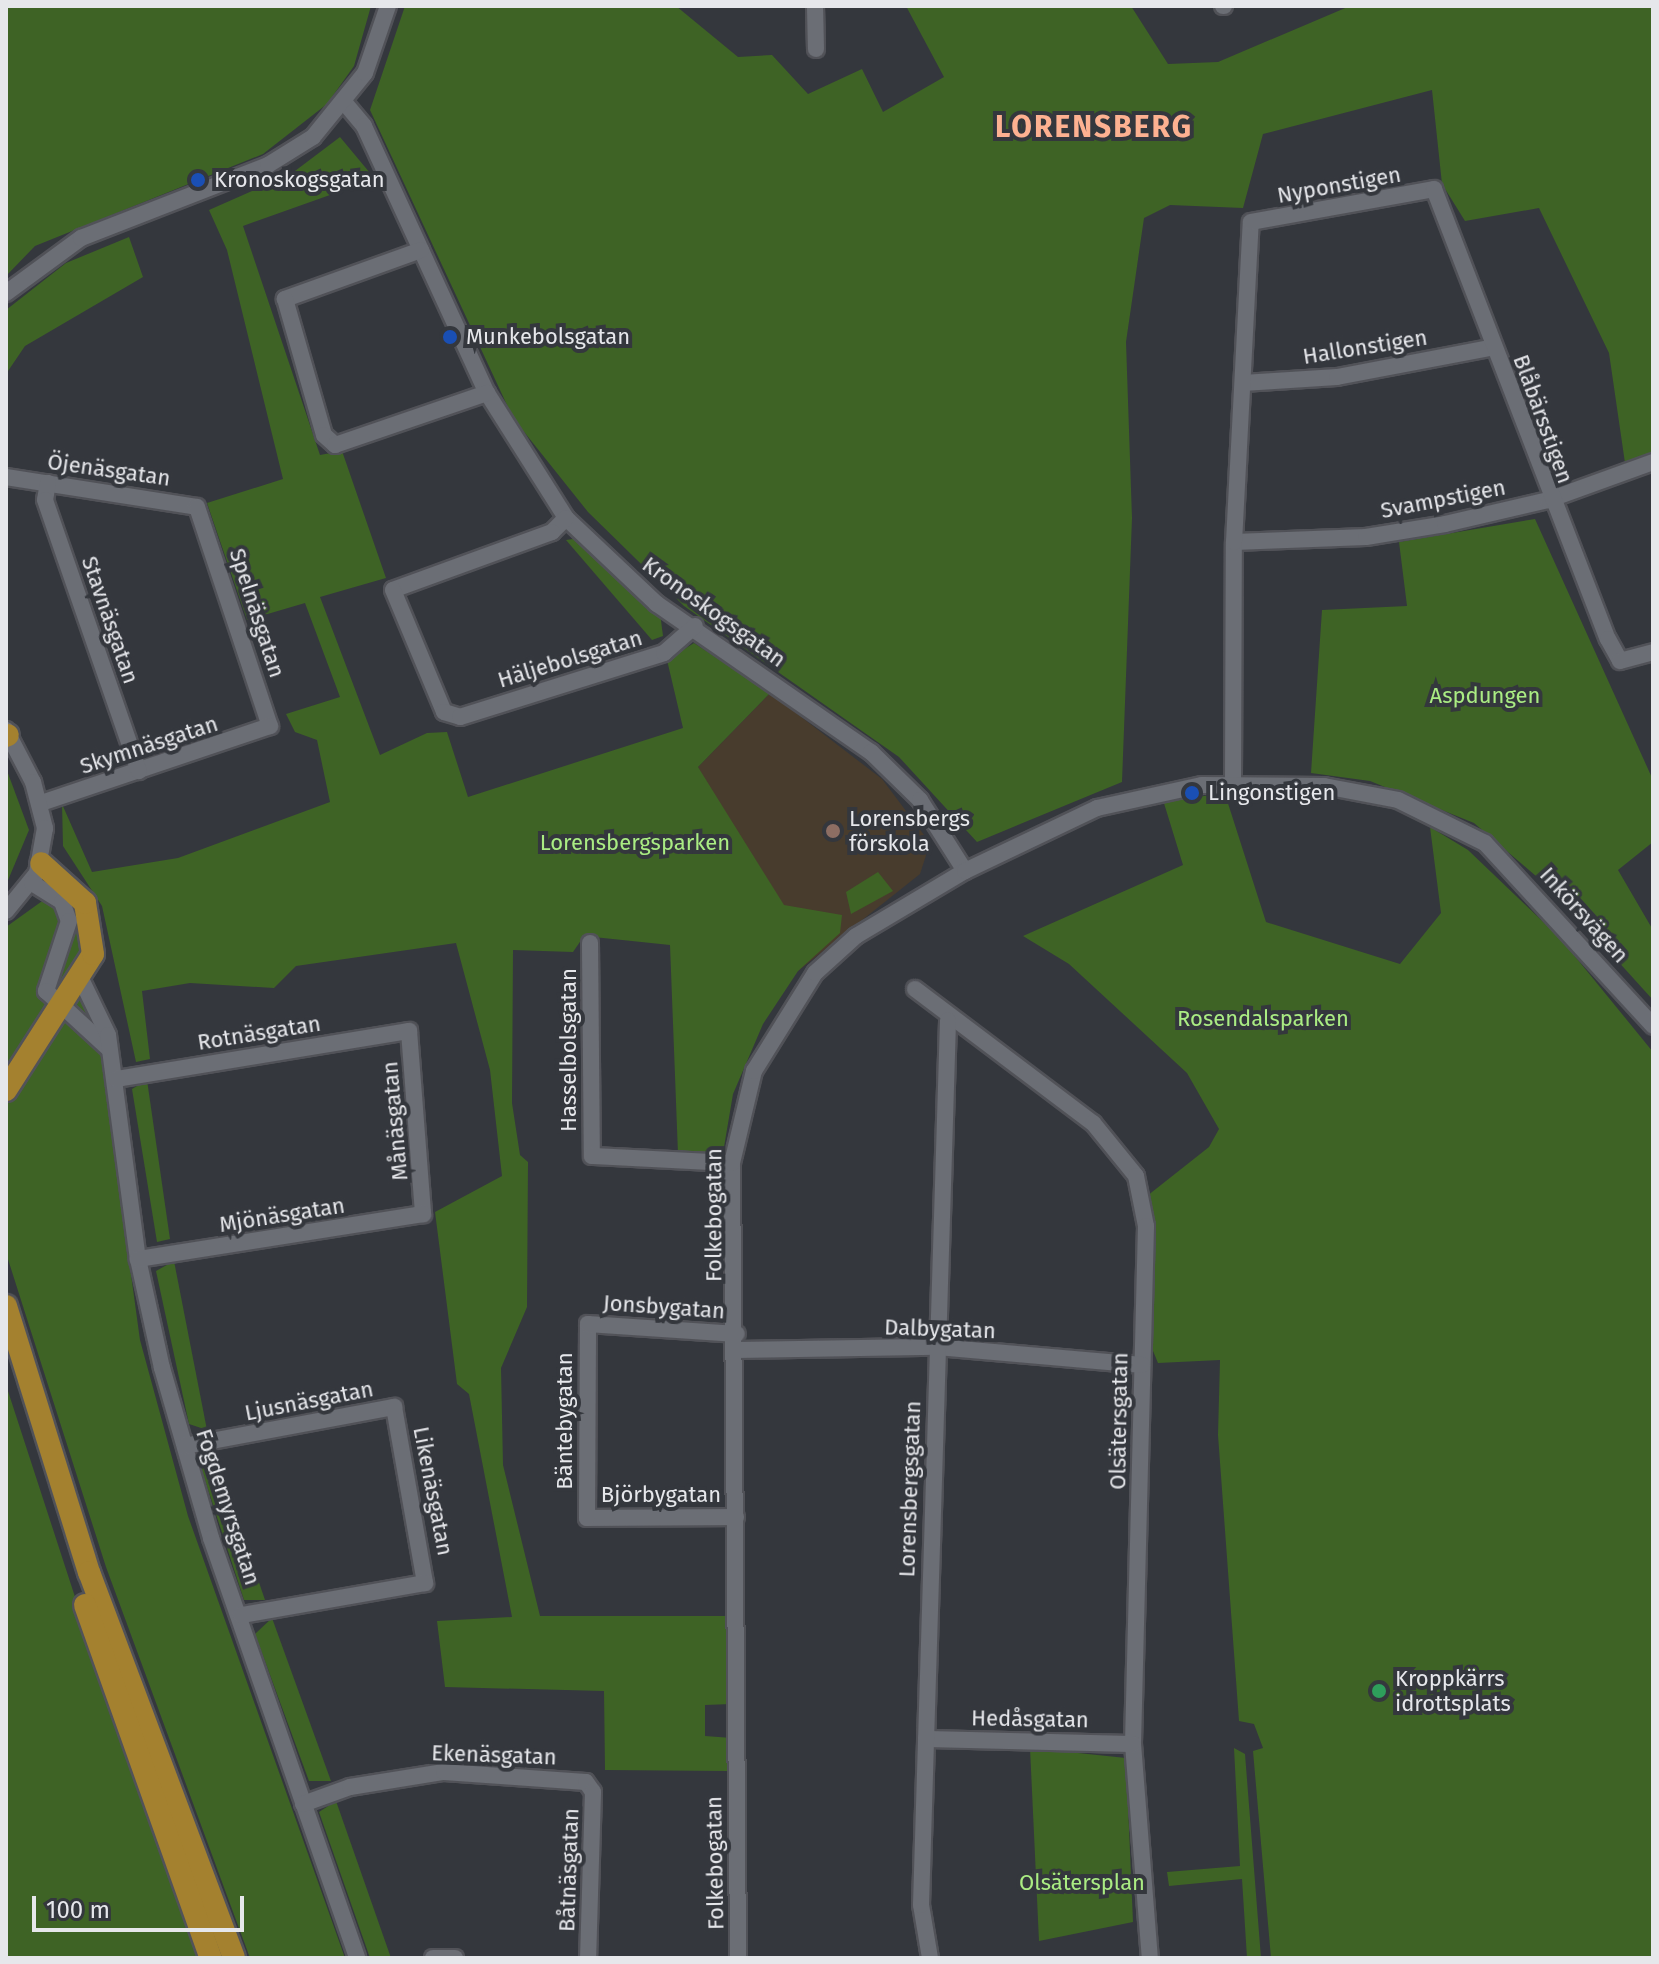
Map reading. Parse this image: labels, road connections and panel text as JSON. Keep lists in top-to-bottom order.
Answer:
{
  "streets": {
    "street": [
      "Nyponstigen",
      "Hallonstigen",
      "Blåbärsstigen",
      "Öjenäsgatan",
      "Svampstigen",
      "Kronoskogsgatan",
      "Spelnäsgatan",
      "Stavnäsgatan",
      "Häljebolsgatan",
      "Skymnäsgatan",
      "Inkörsvägen",
      "Rotnäsgatan",
      "Hasselbolsgatan",
      "Månäsgatan",
      "Mjönäsgatan",
      "Folkebogatan",
      "Jonsbygatan",
      "Dalbygatan",
      "Ljusnäsgatan",
      "Bäntebygatan",
      "Olsätersgatan",
      "Lorensbergsgatan",
      "Likenäsgatan",
      "Björbygatan",
      "Fogdemyrsgatan",
      "Hedåsgatan",
      "Ekenäsgatan",
      "Båtnäsgatan"
    ]
  },
  "crossings": [
    ["Nyponstigen", "Hallonstigen"],
    ["Nyponstigen", "Blåbärsstigen"],
    ["Hallonstigen", "Blåbärsstigen"],
    ["Blåbärsstigen", "Svampstigen"],
    ["Öjenäsgatan", "Spelnäsgatan"],
    ["Öjenäsgatan", "Stavnäsgatan"],
    ["Kronoskogsgatan", "Häljebolsgatan"],
    ["Kronoskogsgatan", "Folkebogatan"],
    ["Spelnäsgatan", "Skymnäsgatan"],
    ["Stavnäsgatan", "Skymnäsgatan"],
    ["Inkörsvägen", "Folkebogatan"],
    ["Rotnäsgatan", "Månäsgatan"],
    ["Rotnäsgatan", "Fogdemyrsgatan"],
    ["Hasselbolsgatan", "Folkebogatan"],
    ["Månäsgatan", "Mjönäsgatan"],
    ["Mjönäsgatan", "Fogdemyrsgatan"],
    ["Folkebogatan", "Jonsbygatan"],
    ["Folkebogatan", "Dalbygatan"],
    ["Folkebogatan", "Björbygatan"],
    ["Jonsbygatan", "Dalbygatan"],
    ["Jonsbygatan", "Bäntebygatan"],
    ["Dalbygatan", "Olsätersgatan"],
    ["Dalbygatan", "Lorensbergsgatan"],
    ["Ljusnäsgatan", "Likenäsgatan"],
    ["Ljusnäsgatan", "Fogdemyrsgatan"],
    ["Bäntebygatan", "Björbygatan"],
    ["Olsätersgatan", "Lorensbergsgatan"],
    ["Olsätersgatan", "Hedåsgatan"],
    ["Lorensbergsgatan", "Hedåsgatan"],
    ["Likenäsgatan", "Fogdemyrsgatan"],
    ["Fogdemyrsgatan", "Ekenäsgatan"],
    ["Ekenäsgatan", "Båtnäsgatan"]
  ],
  "districts": ["LORENSBERG"],
  "parks": [
    "Aspdungen",
    "Lorensbergsparken",
    "Rosendalsparken",
    "Olsätersplan"
  ],
  "places": [
    "Kronoskogsgatan",
    "Munkebolsgatan",
    "Lingonstigen",
    "Lorensbergs förskola",
    "Kroppkärrs idrottsplats"
  ],
  "scale_bar": "100 m"
}
